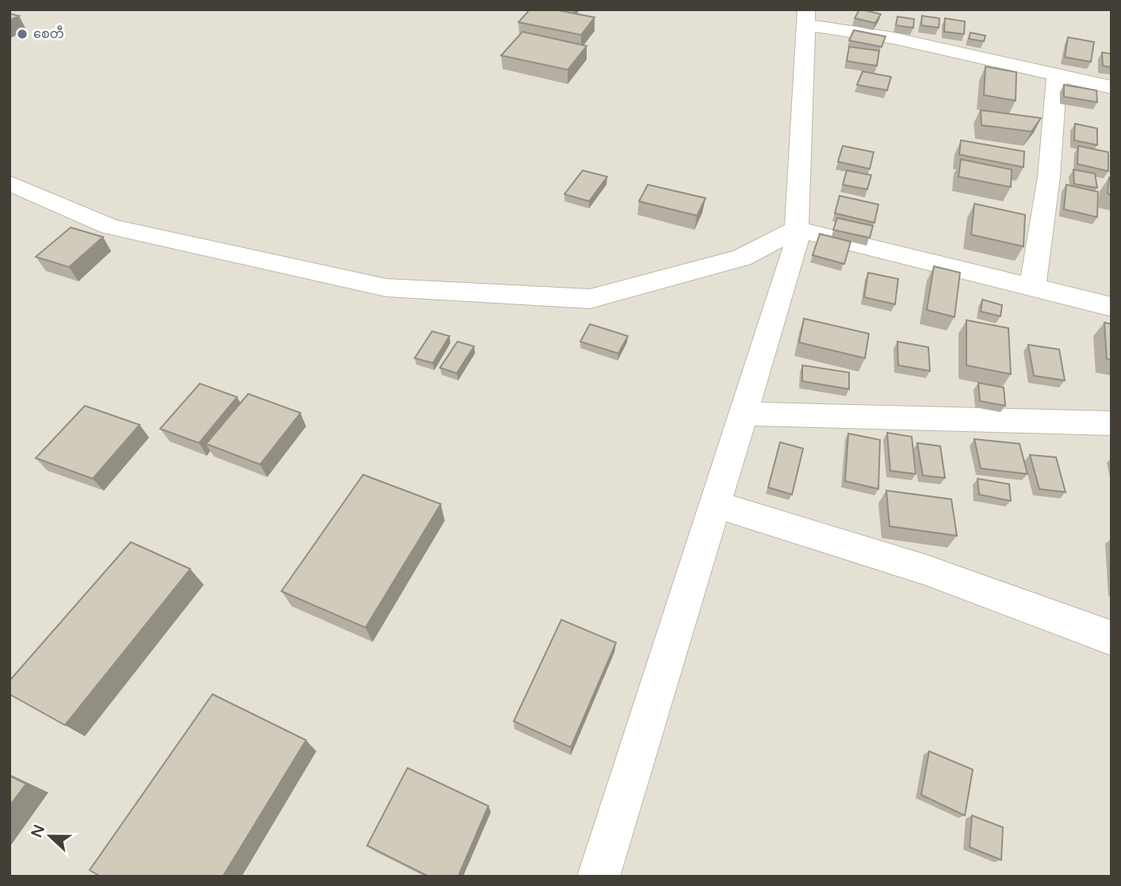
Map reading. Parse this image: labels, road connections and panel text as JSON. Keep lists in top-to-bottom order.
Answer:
{
  "places": ["စေတီ"],
  "north": "left"
}
